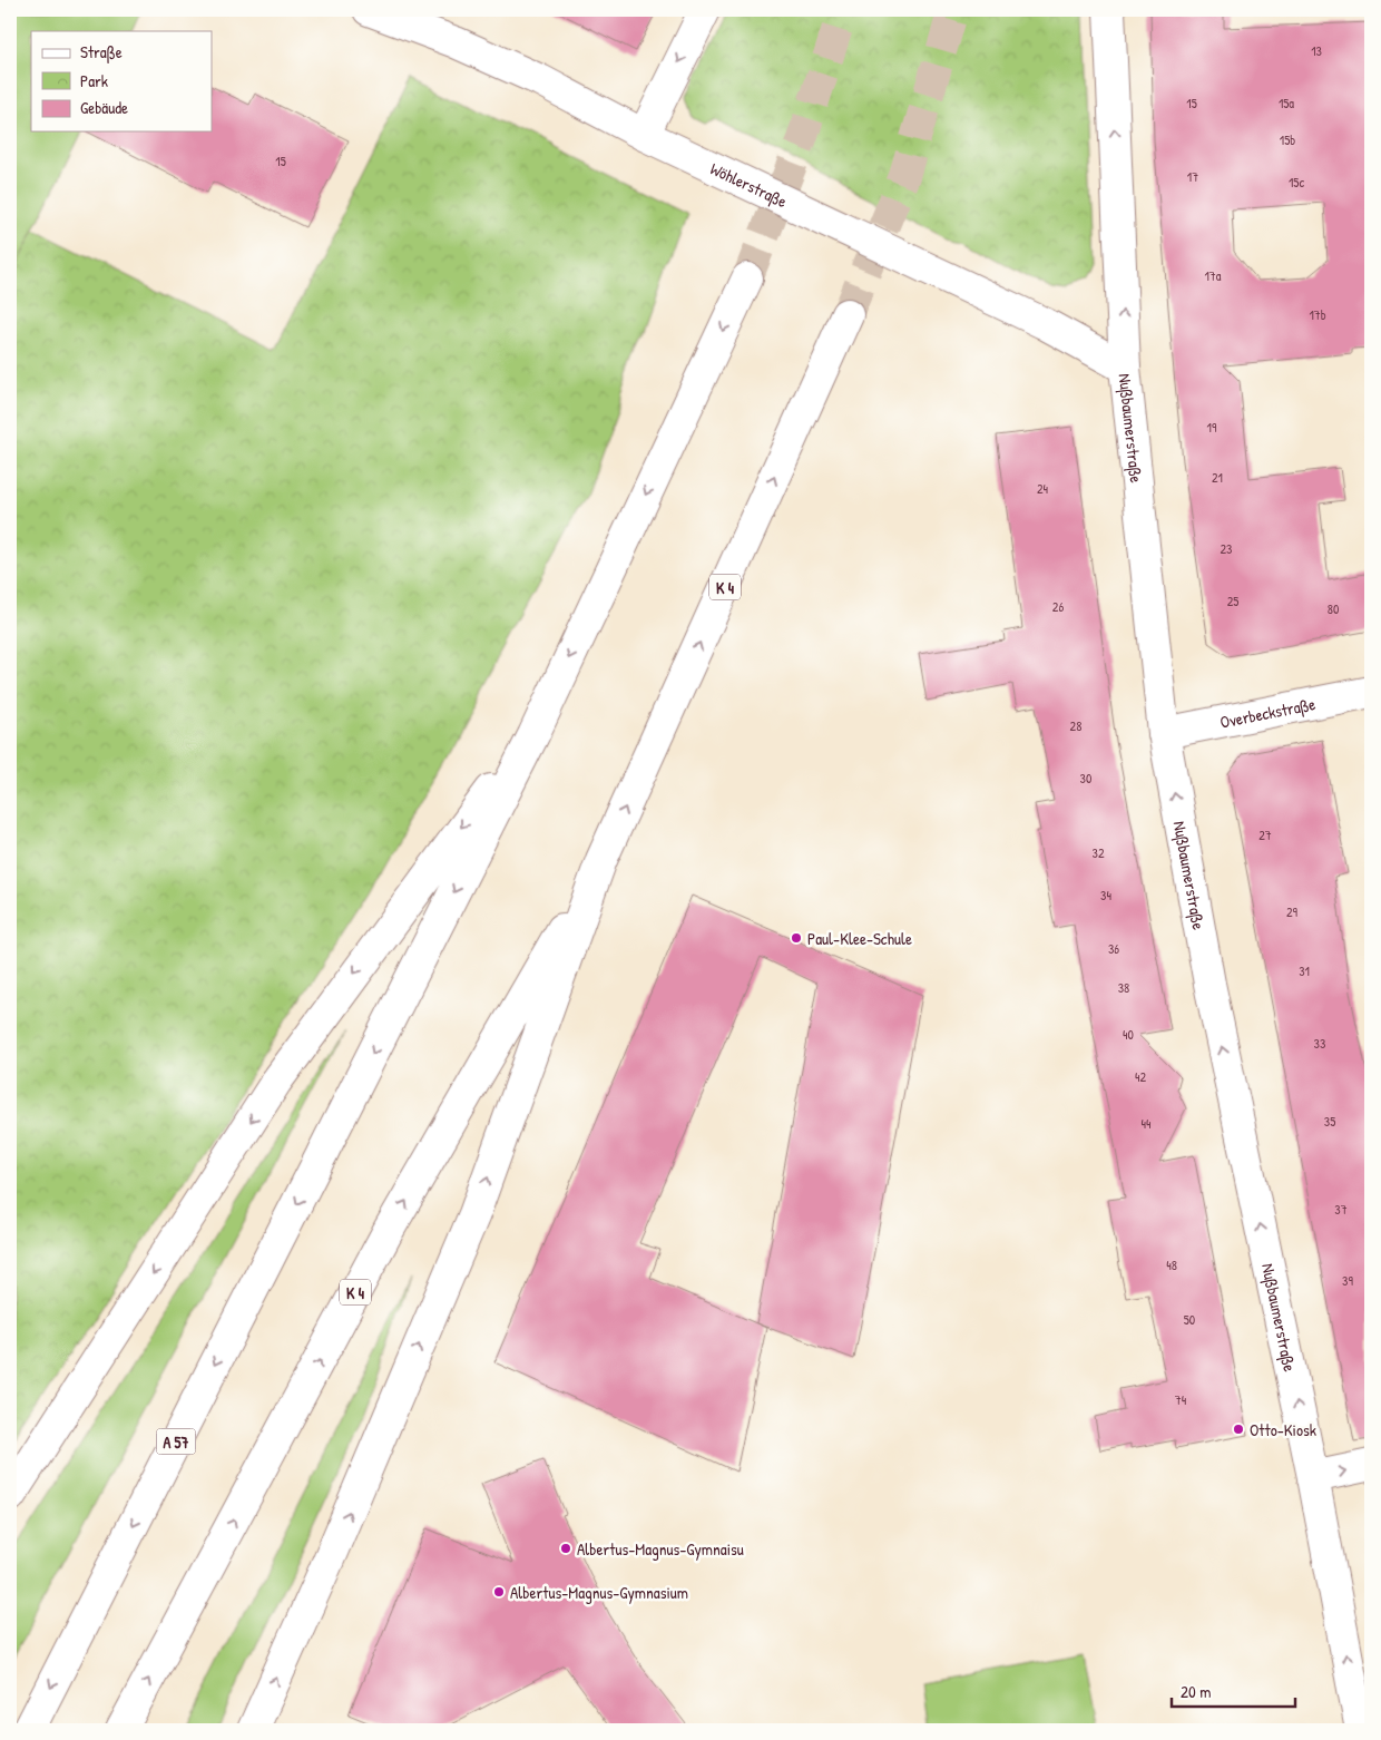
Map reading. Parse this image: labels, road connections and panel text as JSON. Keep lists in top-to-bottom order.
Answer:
{
  "streets": {
    "main road": [
      "Wöhlerstraße",
      "Nußbaumerstraße",
      "K 4",
      "Overbeckstraße",
      "A 57"
    ]
  },
  "crossings": [
    ["Wöhlerstraße", "Nußbaumerstraße"],
    ["Nußbaumerstraße", "Overbeckstraße"]
  ],
  "one_way": ["Nußbaumerstraße"],
  "places": [
    "Paul-Klee-Schule",
    "Otto-Kiosk",
    "Albertus-Magnus-Gymnaisu",
    "Albertus-Magnus-Gymnasium"
  ],
  "house_numbers": [
    "13",
    "15",
    "15a",
    "15b",
    "15",
    "17",
    "15c",
    "17a",
    "17b",
    "19",
    "21",
    "24",
    "23",
    "25",
    "26",
    "80",
    "28",
    "30",
    "27",
    "32",
    "34",
    "29",
    "36",
    "31",
    "38",
    "40",
    "33",
    "42",
    "35",
    "44",
    "37",
    "48",
    "39",
    "50",
    "74"
  ],
  "legend": ["Straße", "Park", "Gebäude"],
  "scale_bar": "20 m"
}
